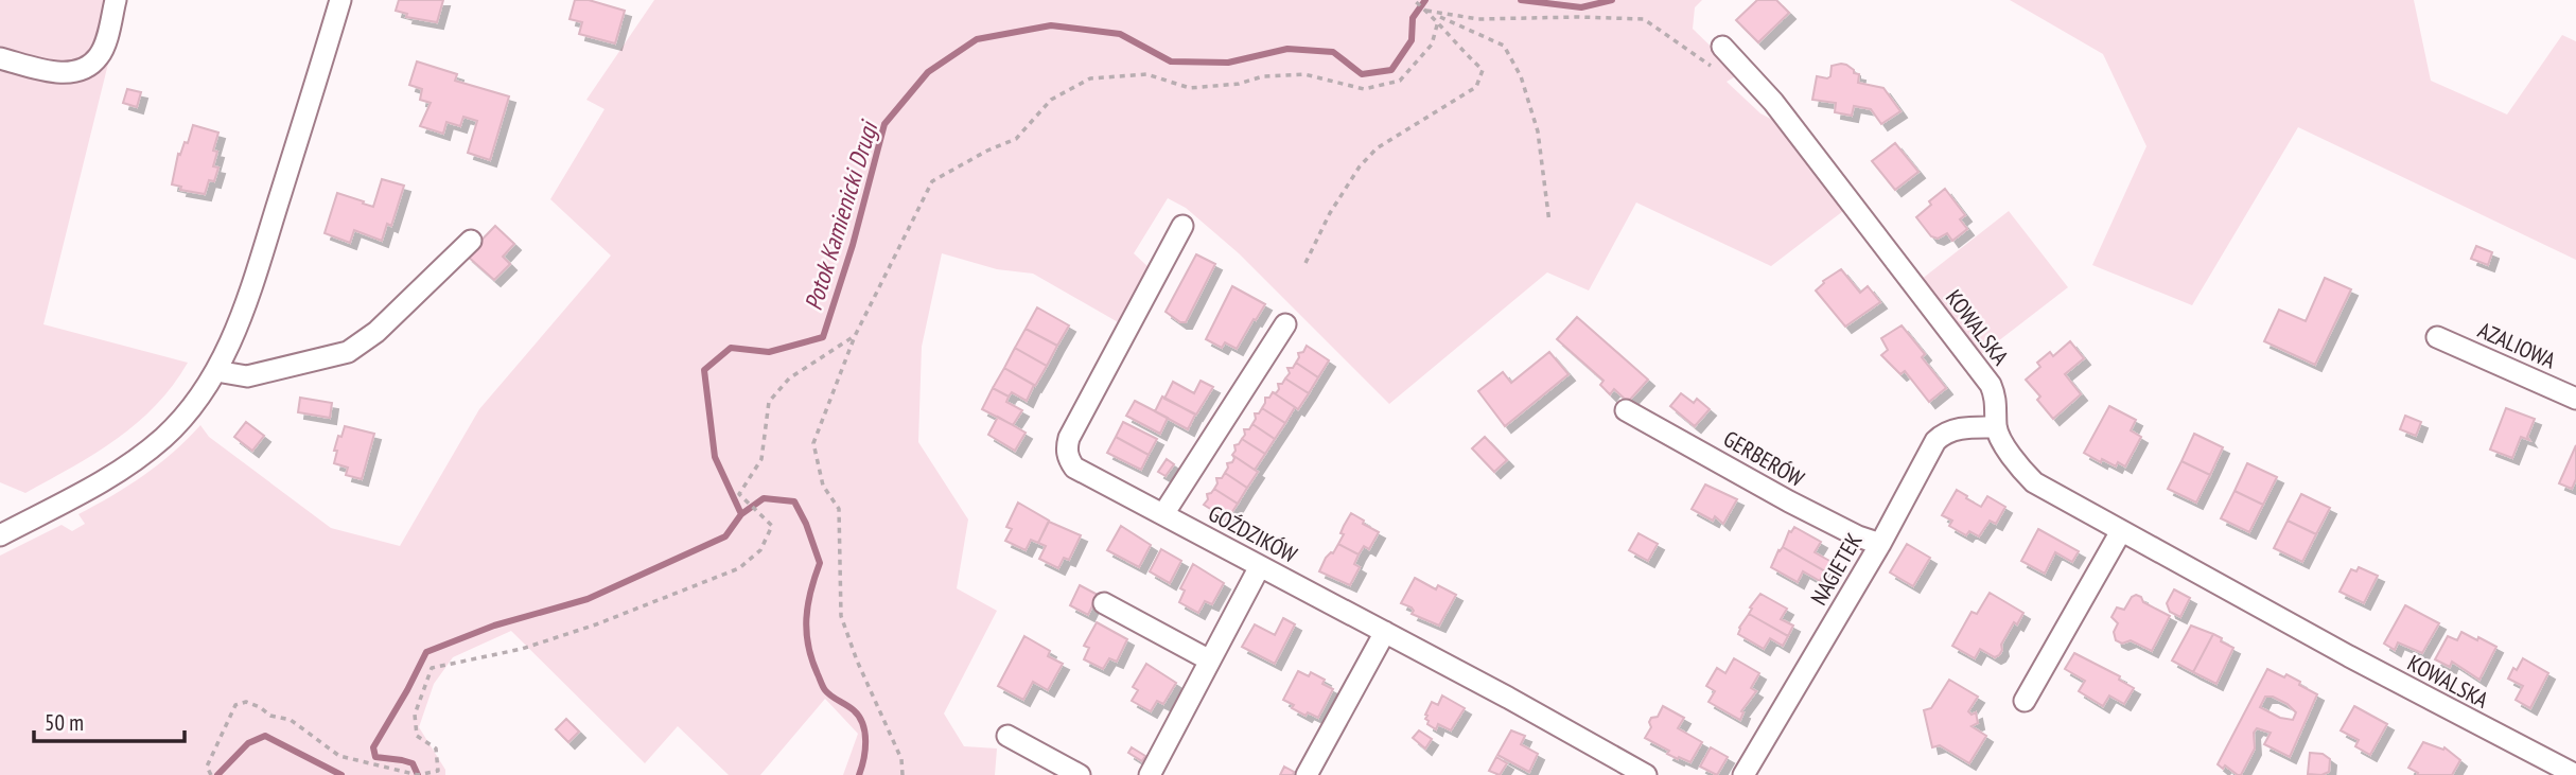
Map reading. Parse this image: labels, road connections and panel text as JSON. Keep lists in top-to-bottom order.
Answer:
{
  "streets": {
    "street": [
      "KOWALSKA",
      "AZALIOWA",
      "GERBERÓW",
      "GOŹDZIKÓW",
      "NAGIETEK"
    ]
  },
  "crossings": [
    ["KOWALSKA", "NAGIETEK"],
    ["GERBERÓW", "NAGIETEK"]
  ],
  "water": ["Potok Kamienicki Drugi"],
  "scale_bar": "50 m"
}
